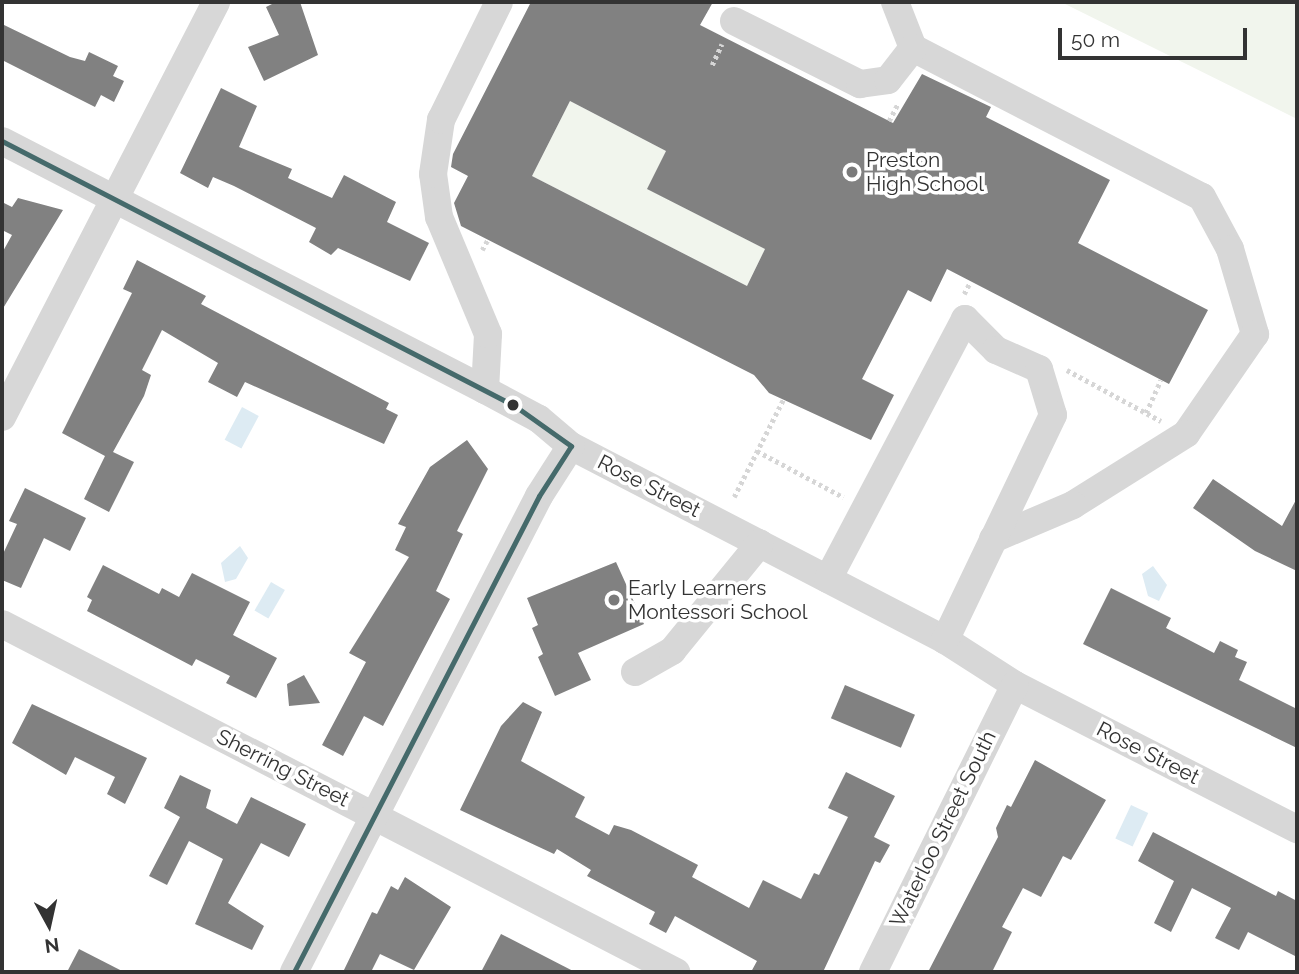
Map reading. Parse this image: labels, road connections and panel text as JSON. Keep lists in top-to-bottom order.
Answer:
{
  "streets": {
    "street": ["Rose Street", "Sherring Street", "Waterloo Street South"]
  },
  "crossings": [
    ["Rose Street", "Waterloo Street South"]
  ],
  "places": ["Preston High School", "Early Learners Montessori School"],
  "scale_bar": "50 m",
  "north": "bottom"
}
